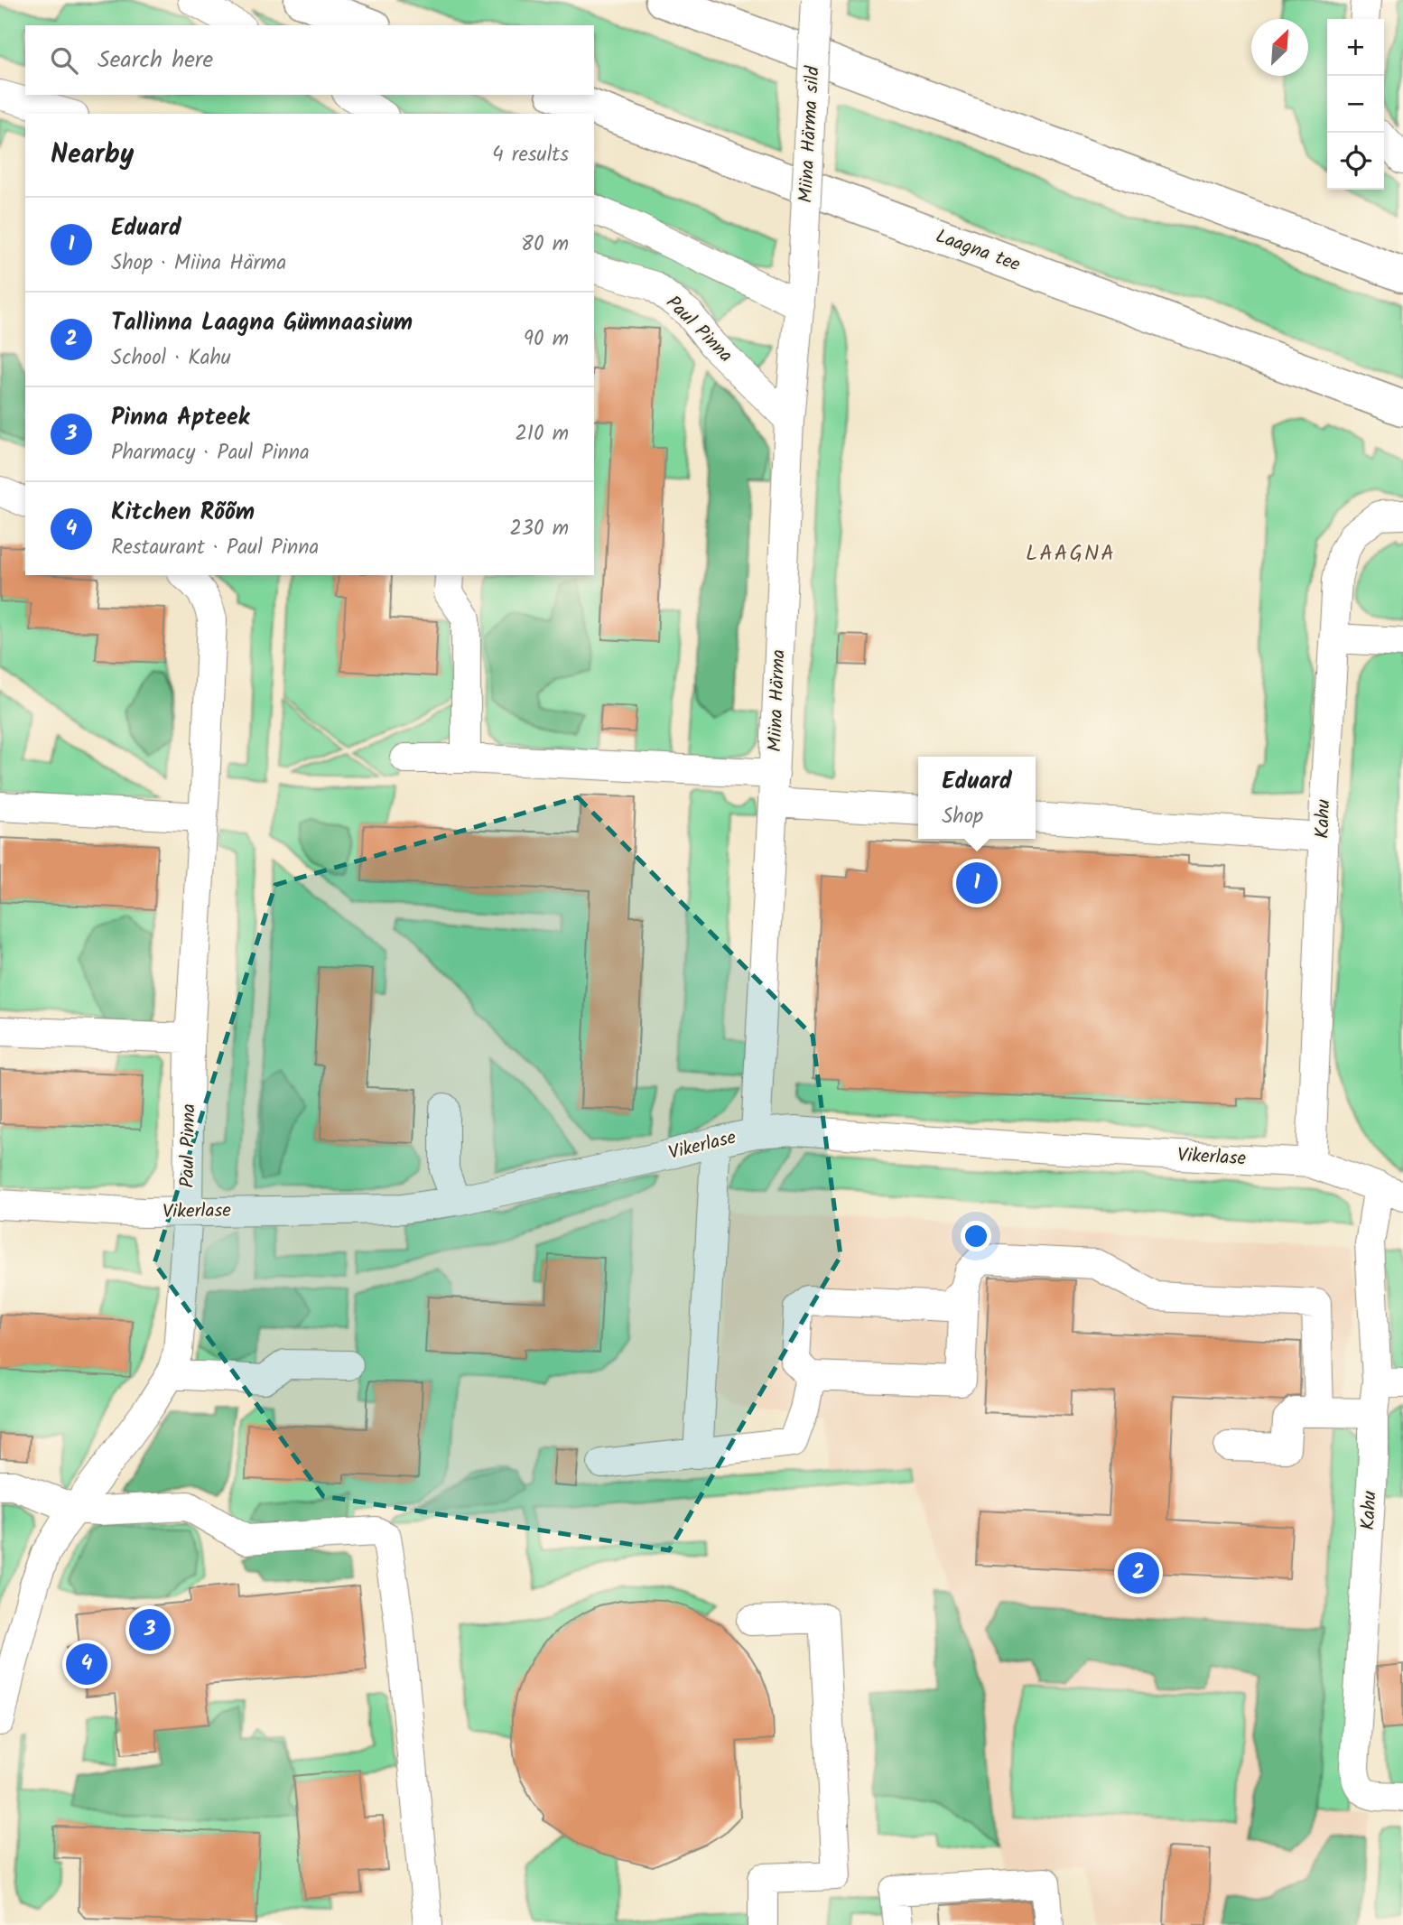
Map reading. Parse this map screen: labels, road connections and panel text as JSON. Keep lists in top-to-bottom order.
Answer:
{
  "streets": {
    "main road": ["Laagna tee"],
    "street": [
      "Miina Härma sild",
      "Paul Pinna",
      "Miina Härma",
      "Kahu",
      "Vikerlase"
    ]
  },
  "crossings": [
    ["Miina Härma sild", "Miina Härma"],
    ["Paul Pinna", "Miina Härma"],
    ["Paul Pinna", "Vikerlase"],
    ["Miina Härma", "Vikerlase"],
    ["Kahu", "Vikerlase"]
  ],
  "districts": ["LAAGNA"],
  "north": "top right",
  "page": {
    "map_buttons": ["+", "−"],
    "search": "Search here",
    "heading": ["Nearby", "4 results"],
    "list": [
      {
        "mark": "1",
        "name": "Eduard",
        "note": "Shop · Miina Härma",
        "value": "80 m"
      },
      {
        "mark": "2",
        "name": "Tallinna Laagna Gümnaasium",
        "note": "School · Kahu",
        "value": "90 m"
      },
      {
        "mark": "3",
        "name": "Pinna Apteek",
        "note": "Pharmacy · Paul Pinna",
        "value": "210 m"
      },
      {
        "mark": "4",
        "name": "Kitchen Rõõm",
        "note": "Restaurant · Paul Pinna",
        "value": "230 m"
      }
    ],
    "popup": ["Eduard", "Shop"],
    "pins": [
      "1",
      "2",
      "3",
      "4"
    ]
  }
}
